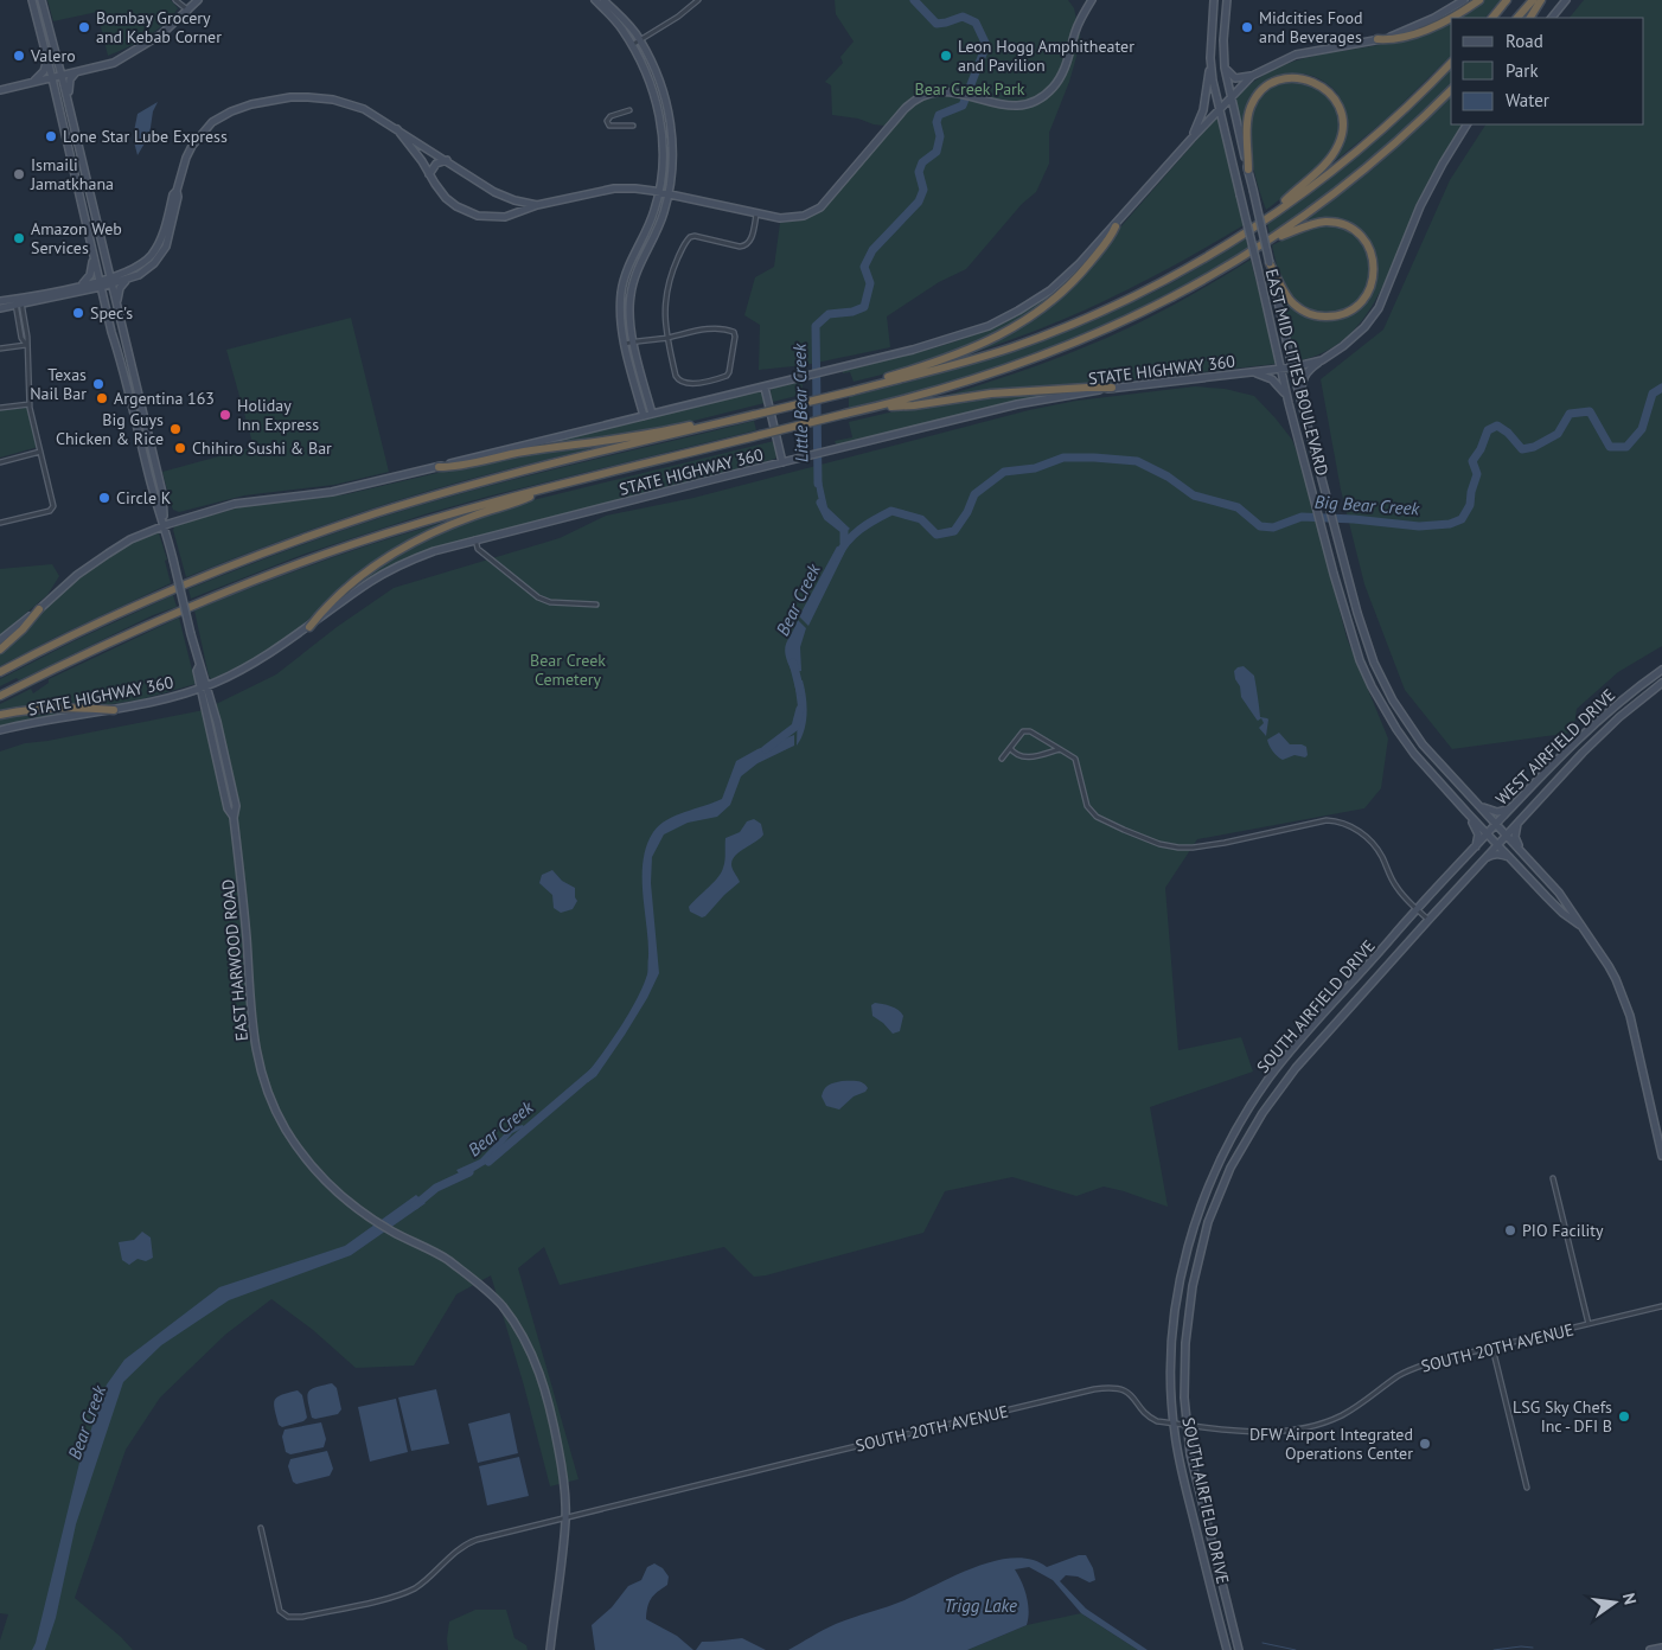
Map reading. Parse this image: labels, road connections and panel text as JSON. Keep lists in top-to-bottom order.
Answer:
{
  "streets": {
    "main road": [
      "STATE HIGHWAY 360",
      "EAST MID CITIES BOULEVARD",
      "WEST AIRFIELD DRIVE",
      "EAST HARWOOD ROAD",
      "SOUTH AIRFIELD DRIVE"
    ],
    "street": ["SOUTH 20TH AVENUE"]
  },
  "crossings": [
    ["STATE HIGHWAY 360", "EAST MID CITIES BOULEVARD"],
    ["STATE HIGHWAY 360", "EAST HARWOOD ROAD"],
    ["EAST MID CITIES BOULEVARD", "WEST AIRFIELD DRIVE"],
    ["EAST MID CITIES BOULEVARD", "SOUTH AIRFIELD DRIVE"],
    ["WEST AIRFIELD DRIVE", "SOUTH AIRFIELD DRIVE"],
    ["EAST HARWOOD ROAD", "SOUTH 20TH AVENUE"],
    ["SOUTH AIRFIELD DRIVE", "SOUTH 20TH AVENUE"]
  ],
  "water": [
    "Little Bear Creek",
    "Big Bear Creek",
    "Bear Creek",
    "Trigg Lake"
  ],
  "parks": ["Bear Creek Park", "Bear Creek Cemetery"],
  "places": [
    "Bombay Grocery and Kebab Corner",
    "Midcities Food and Beverages",
    "Valero",
    "Leon Hogg Amphitheater and Pavilion",
    "Lone Star Lube Express",
    "Ismaili Jamatkhana",
    "Amazon Web Services",
    "Spec's",
    "Texas Nail Bar",
    "Argentina 163",
    "Holiday Inn Express",
    "Big Guys Chicken & Rice",
    "Chihiro Sushi & Bar",
    "Circle K",
    "PIO Facility",
    "LSG Sky Chefs Inc - DFI B",
    "DFW Airport Integrated Operations Center"
  ],
  "legend": ["Road", "Park", "Water"],
  "north": "right"
}
